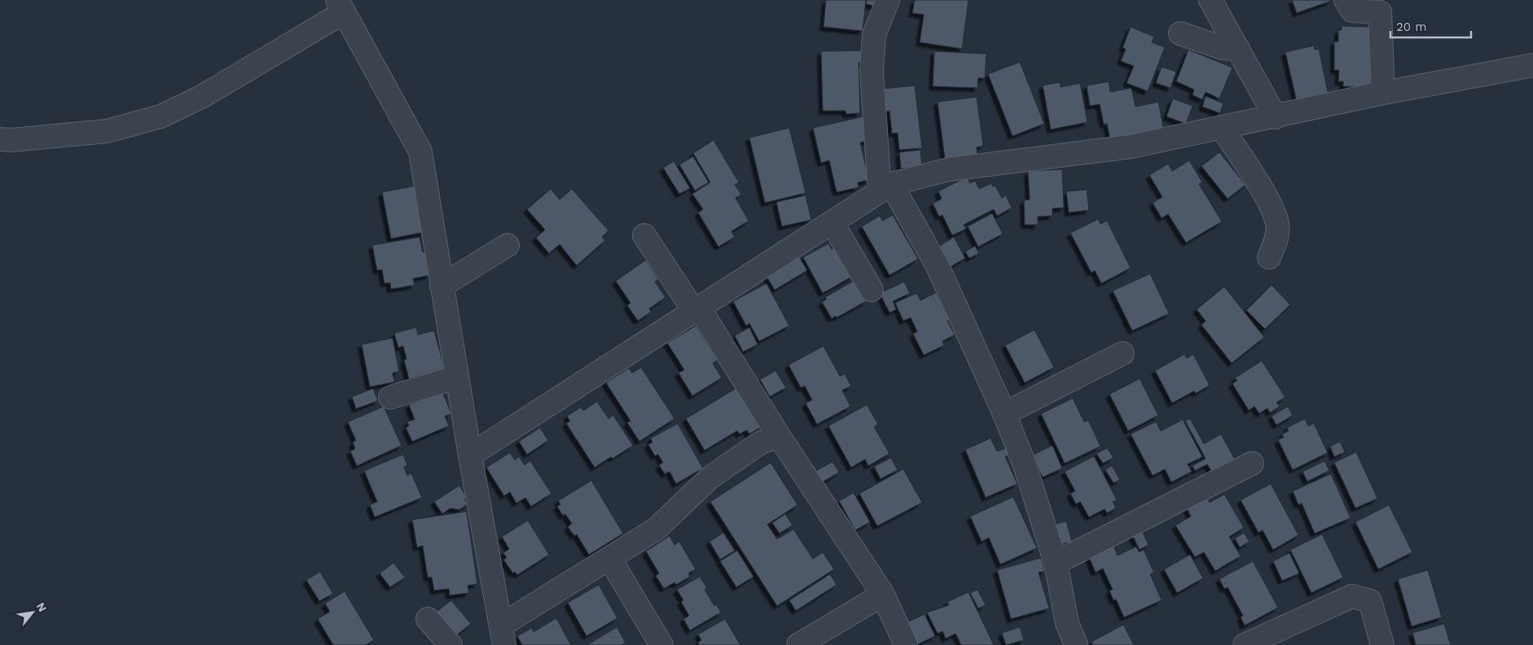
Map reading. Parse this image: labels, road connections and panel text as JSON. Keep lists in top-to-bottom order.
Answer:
{
  "scale_bar": "20 m",
  "north": "top right"
}
